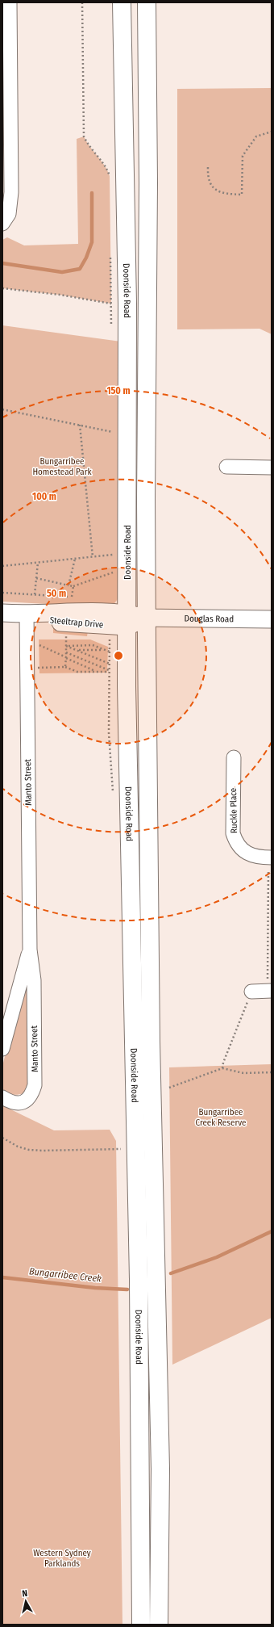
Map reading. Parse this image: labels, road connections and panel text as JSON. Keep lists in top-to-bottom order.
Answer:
{
  "streets": {
    "main road": ["Doonside Road"],
    "street": [
      "Douglas Road",
      "Steeltrap Drive",
      "Manto Street",
      "Ruckle Place"
    ]
  },
  "crossings": [
    ["Doonside Road", "Douglas Road"],
    ["Doonside Road", "Steeltrap Drive"],
    ["Douglas Road", "Steeltrap Drive"],
    ["Steeltrap Drive", "Manto Street"]
  ],
  "water": ["Bungarribee Creek"],
  "parks": ["Bungarribee Homestead Park", "Bungarribee Creek Reserve", "Western Sydney Parklands"],
  "north": "top",
  "rings": ["150 m", "100 m", "50 m"]
}
